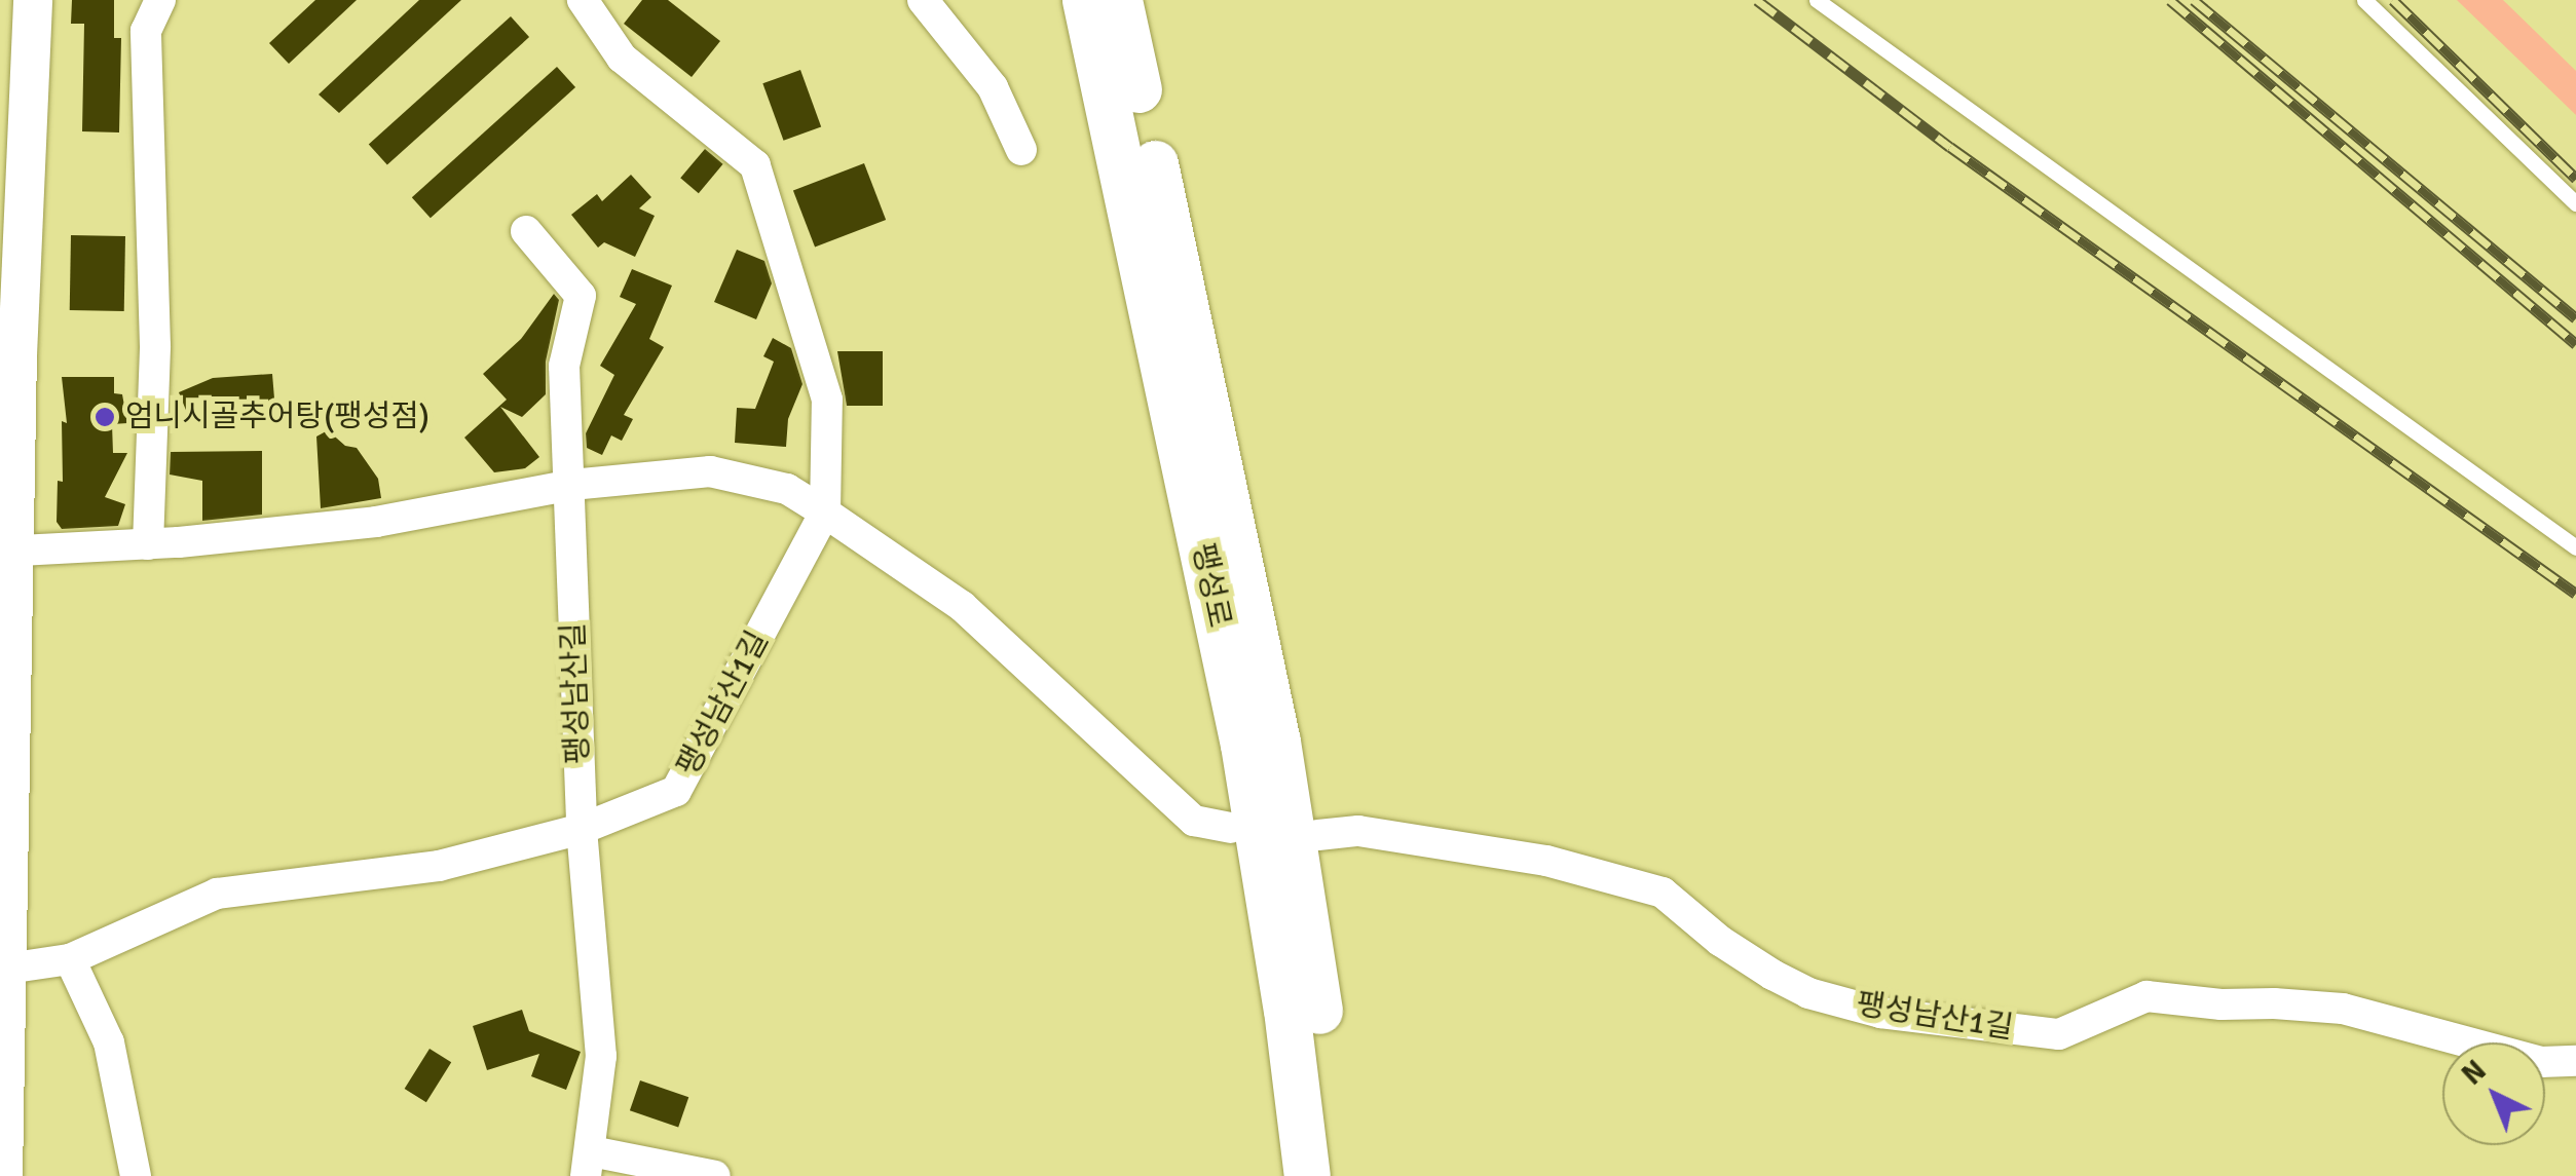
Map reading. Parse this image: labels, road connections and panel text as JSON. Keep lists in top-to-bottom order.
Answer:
{
  "streets": {
    "main road": ["팽성로"],
    "street": ["팽성남산길", "팽성남산1길"]
  },
  "crossings": [
    ["팽성남산길", "팽성남산1길"]
  ],
  "places": ["엄니시골추어탕(팽성점)"],
  "north": "top left"
}
